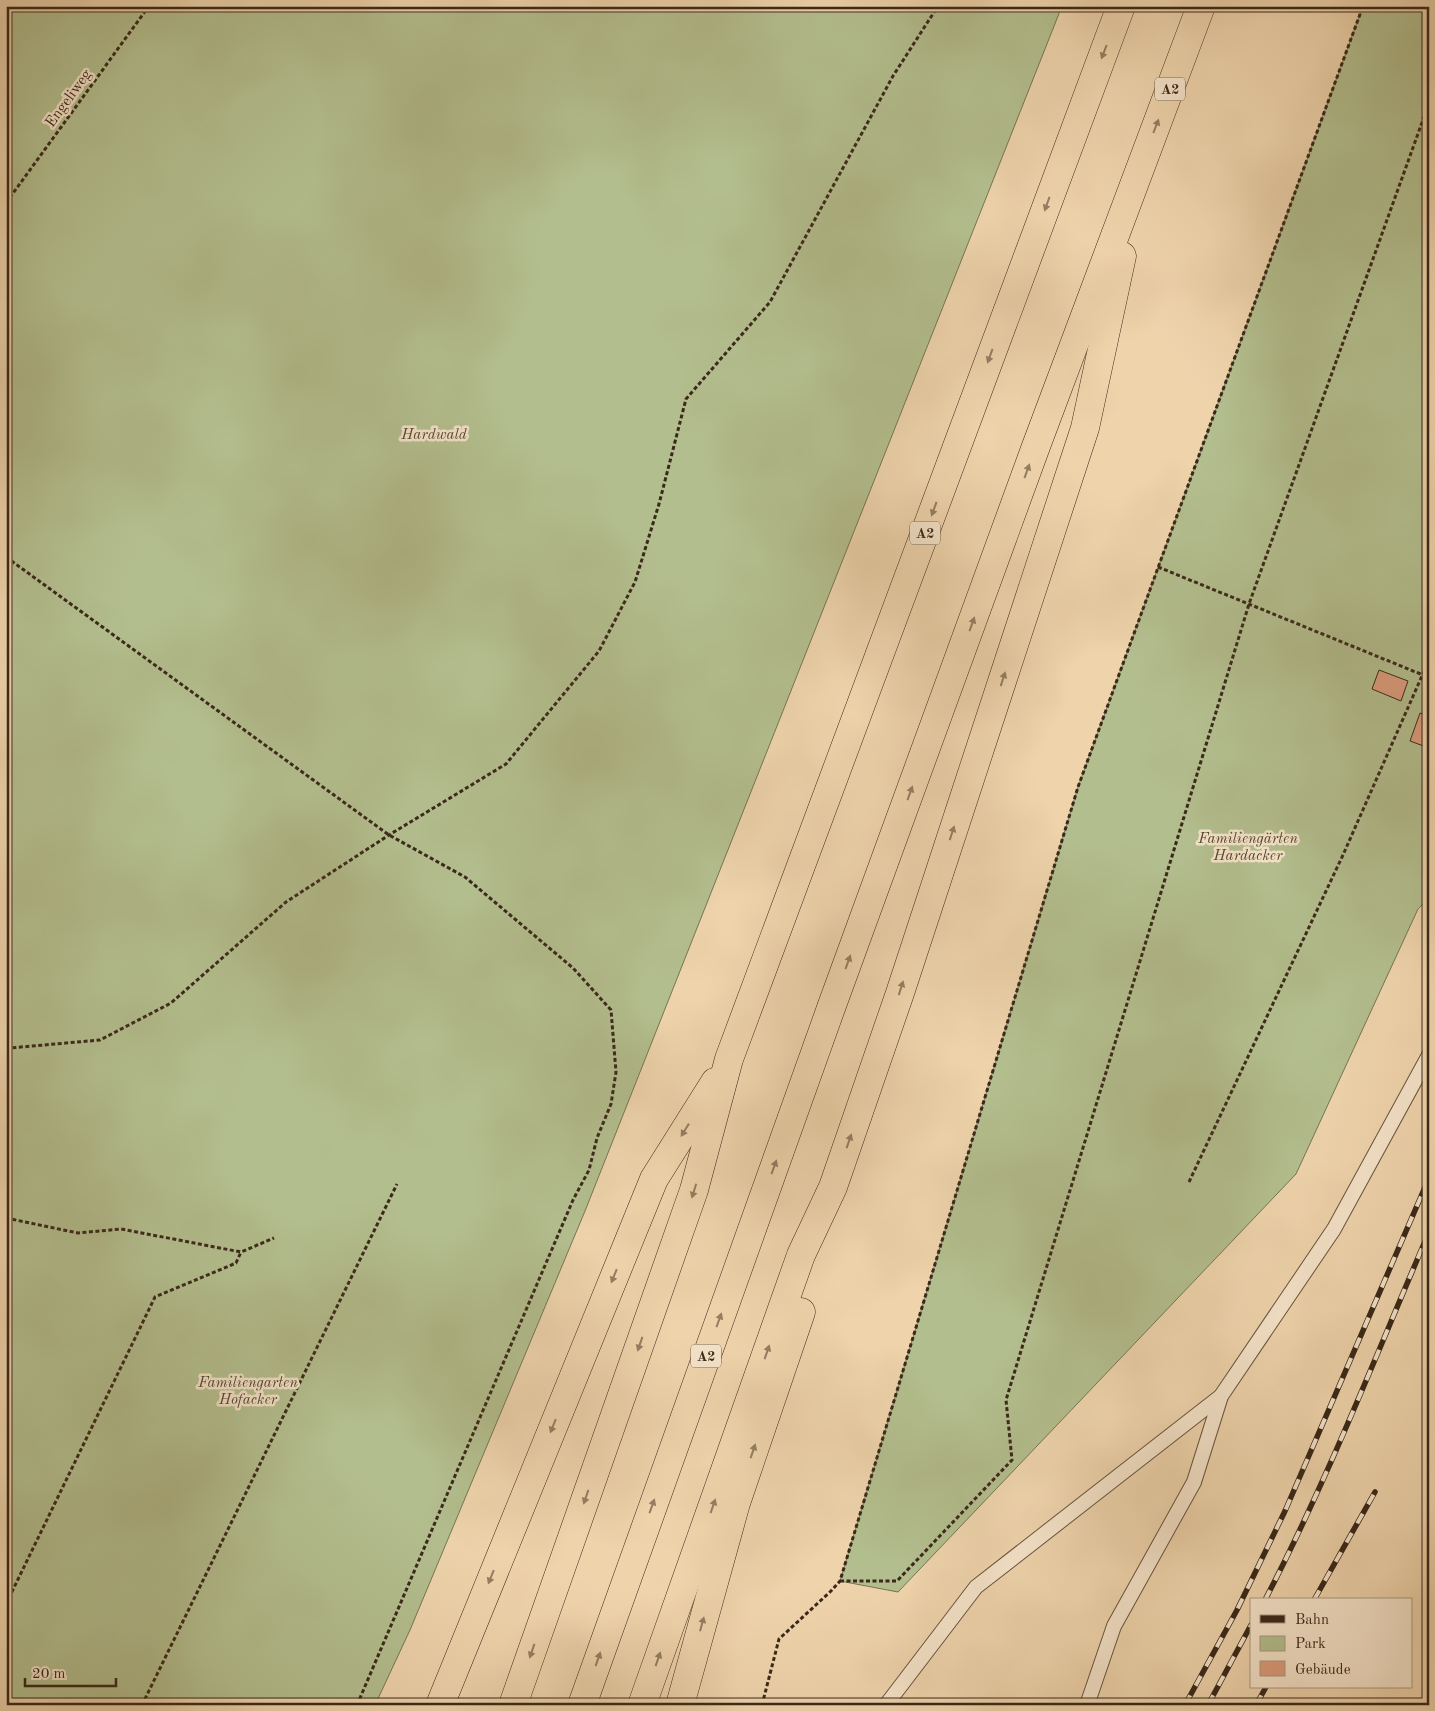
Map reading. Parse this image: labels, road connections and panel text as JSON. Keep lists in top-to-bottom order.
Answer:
{
  "streets": {
    "highway": ["A2"],
    "path": ["Engeliweg"]
  },
  "parks": ["Hardwald", "Familiengärten Hardacker", "Familiengarten Hofacker"],
  "legend": ["Bahn", "Park", "Gebäude"],
  "scale_bar": "20 m"
}
